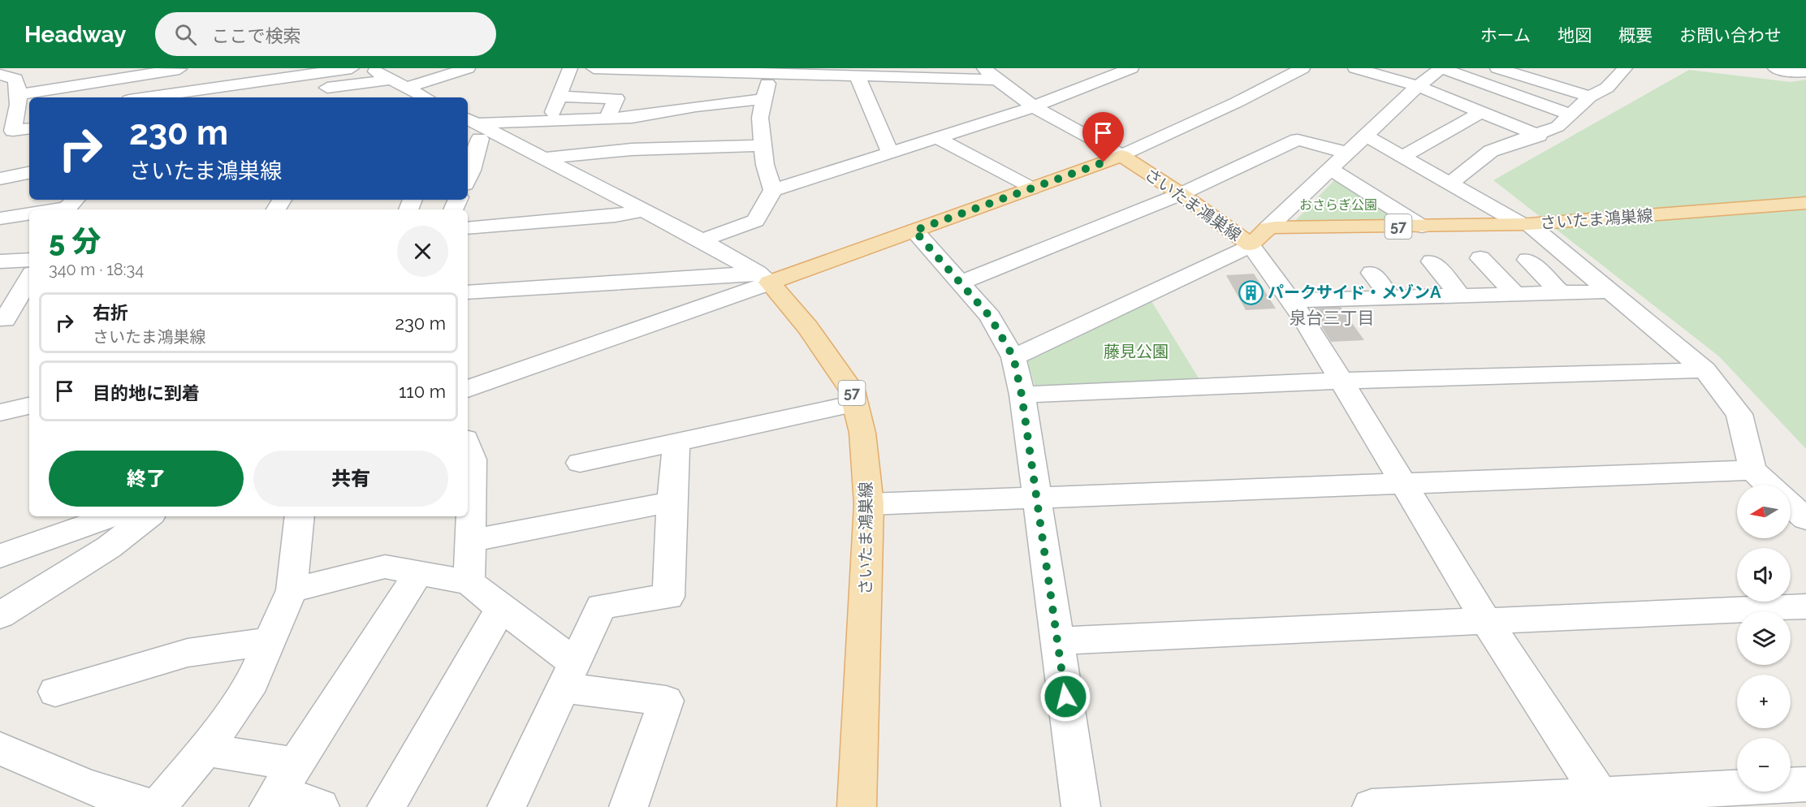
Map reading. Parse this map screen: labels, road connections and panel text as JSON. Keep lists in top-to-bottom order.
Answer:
{
  "streets": {
    "main road": ["さいたま鴻巣線", "57"]
  },
  "districts": ["泉台三丁目"],
  "parks": ["おさらぎ公園", "藤見公園"],
  "places": {
    "building": ["パークサイド・メゾンA"]
  },
  "north": "left",
  "page": {
    "header": "Headway",
    "search": "ここで検索",
    "nav": [
      "ホーム",
      "地図",
      "概要",
      "お問い合わせ"
    ],
    "turn": ["230 m", "さいたま鴻巣線"],
    "heading": ["5 分", "340 m · 18:34"],
    "list": [
      {
        "name": "右折",
        "note": "さいたま鴻巣線",
        "value": "230 m"
      },
      {
        "name": "目的地に到着",
        "value": "110 m"
      }
    ],
    "buttons": ["終了", "共有"],
    "map_buttons": ["+", "−"]
  }
}
